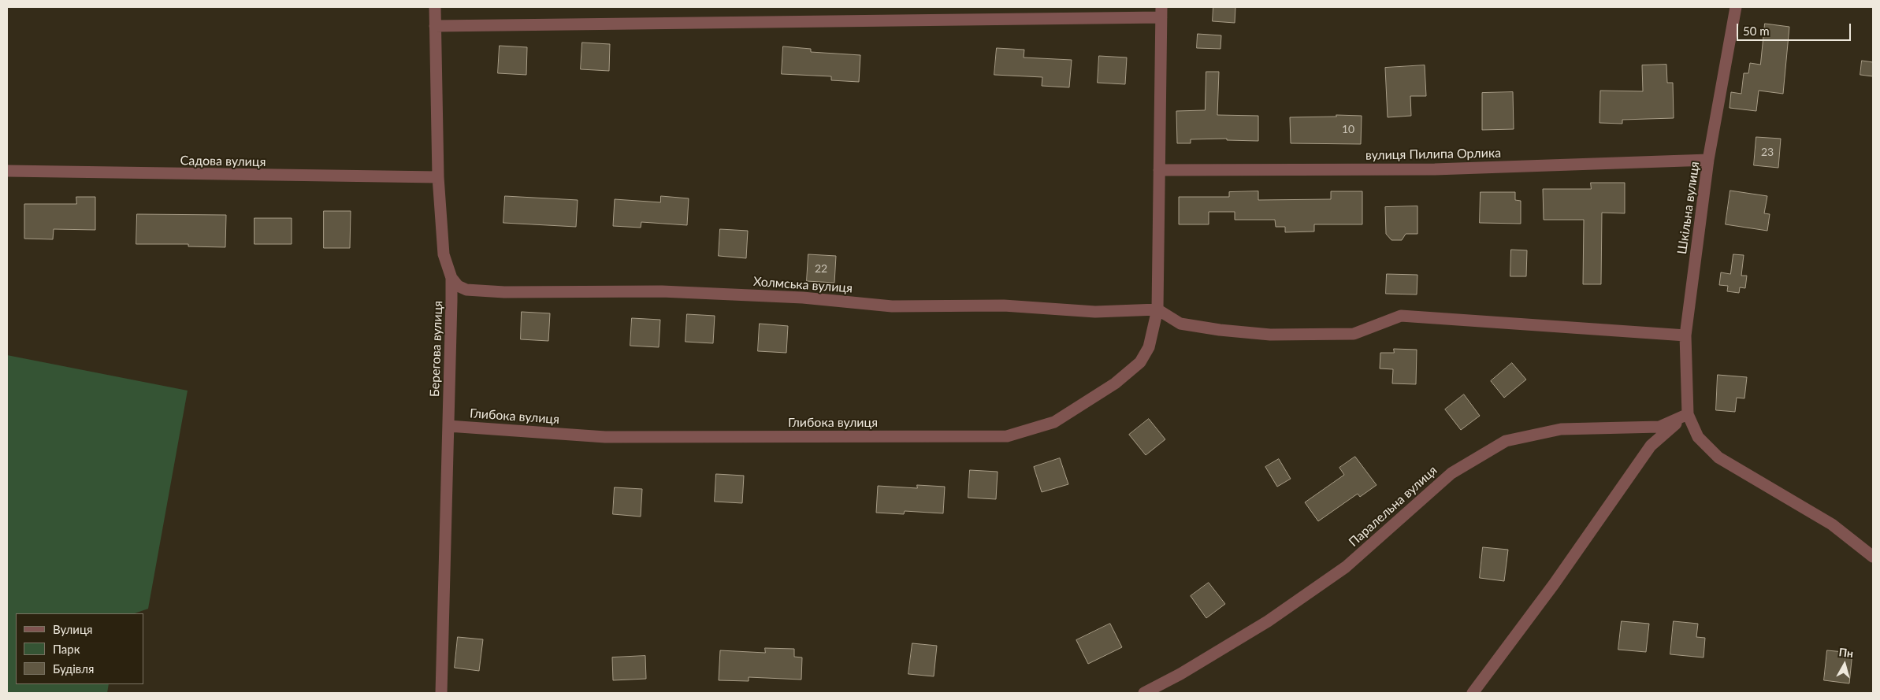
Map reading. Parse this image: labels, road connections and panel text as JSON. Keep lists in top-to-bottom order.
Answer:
{
  "streets": {
    "street": [
      "вулиця Пилипа Орлика",
      "Садова вулиця",
      "Шкільна вулиця",
      "Холмська вулиця",
      "Берегова вулиця",
      "Глибока вулиця",
      "Паралельна вулиця"
    ]
  },
  "crossings": [
    ["вулиця Пилипа Орлика", "Шкільна вулиця"],
    ["вулиця Пилипа Орлика", "Глибока вулиця"],
    ["Садова вулиця", "Берегова вулиця"],
    ["Шкільна вулиця", "Паралельна вулиця"],
    ["Холмська вулиця", "Берегова вулиця"],
    ["Холмська вулиця", "Глибока вулиця"],
    ["Берегова вулиця", "Глибока вулиця"]
  ],
  "house_numbers": ["10", "23", "22"],
  "legend": ["Вулиця", "Парк", "Будівля"],
  "scale_bar": "50 m",
  "north": "top"
}
